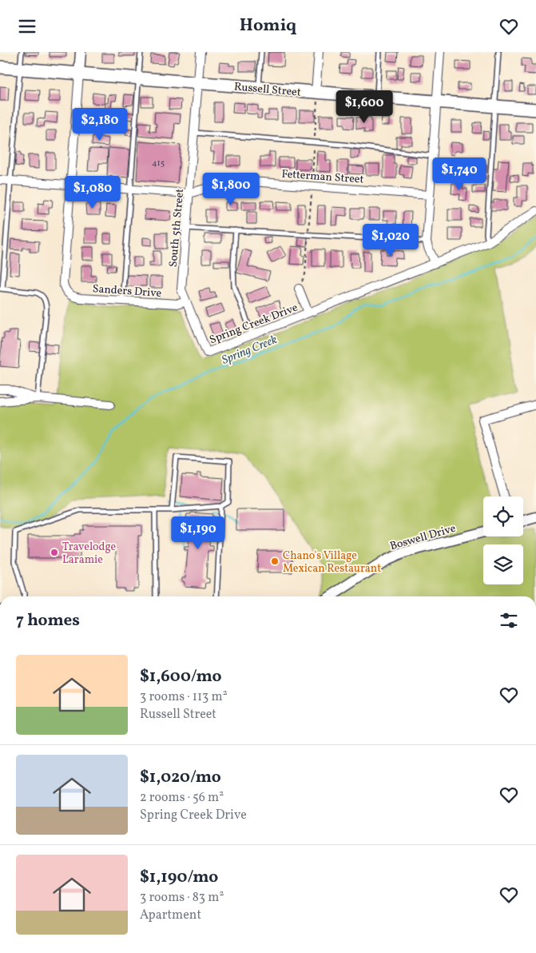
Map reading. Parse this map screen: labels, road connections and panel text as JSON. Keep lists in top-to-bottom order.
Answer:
{
  "streets": {
    "main road": ["Russell Street"],
    "street": [
      "Fetterman Street",
      "South 5th Street",
      "Sanders Drive",
      "Spring Creek Drive",
      "Boswell Drive"
    ]
  },
  "crossings": [
    ["Russell Street", "South 5th Street"],
    ["Fetterman Street", "South 5th Street"],
    ["Fetterman Street", "Sanders Drive"],
    ["South 5th Street", "Sanders Drive"],
    ["South 5th Street", "Spring Creek Drive"]
  ],
  "water": ["Spring Creek"],
  "places": ["Travelodge Laramie", "Chano's Village Mexican Restaurant"],
  "house_numbers": ["415"],
  "page": {
    "header": "Homiq",
    "price": [
      "$1,600",
      "$2,180",
      "$1,740",
      "$1,800",
      "$1,080",
      "$1,020",
      "$1,190"
    ],
    "heading": "7 homes",
    "list": [
      {
        "name": "$1,600/mo",
        "note": "3 rooms · 113 m² · Russell Street"
      },
      {
        "name": "$1,020/mo",
        "note": "2 rooms · 56 m² · Spring Creek Drive"
      },
      {
        "name": "$1,190/mo",
        "note": "3 rooms · 83 m² · Apartment"
      }
    ]
  }
}
